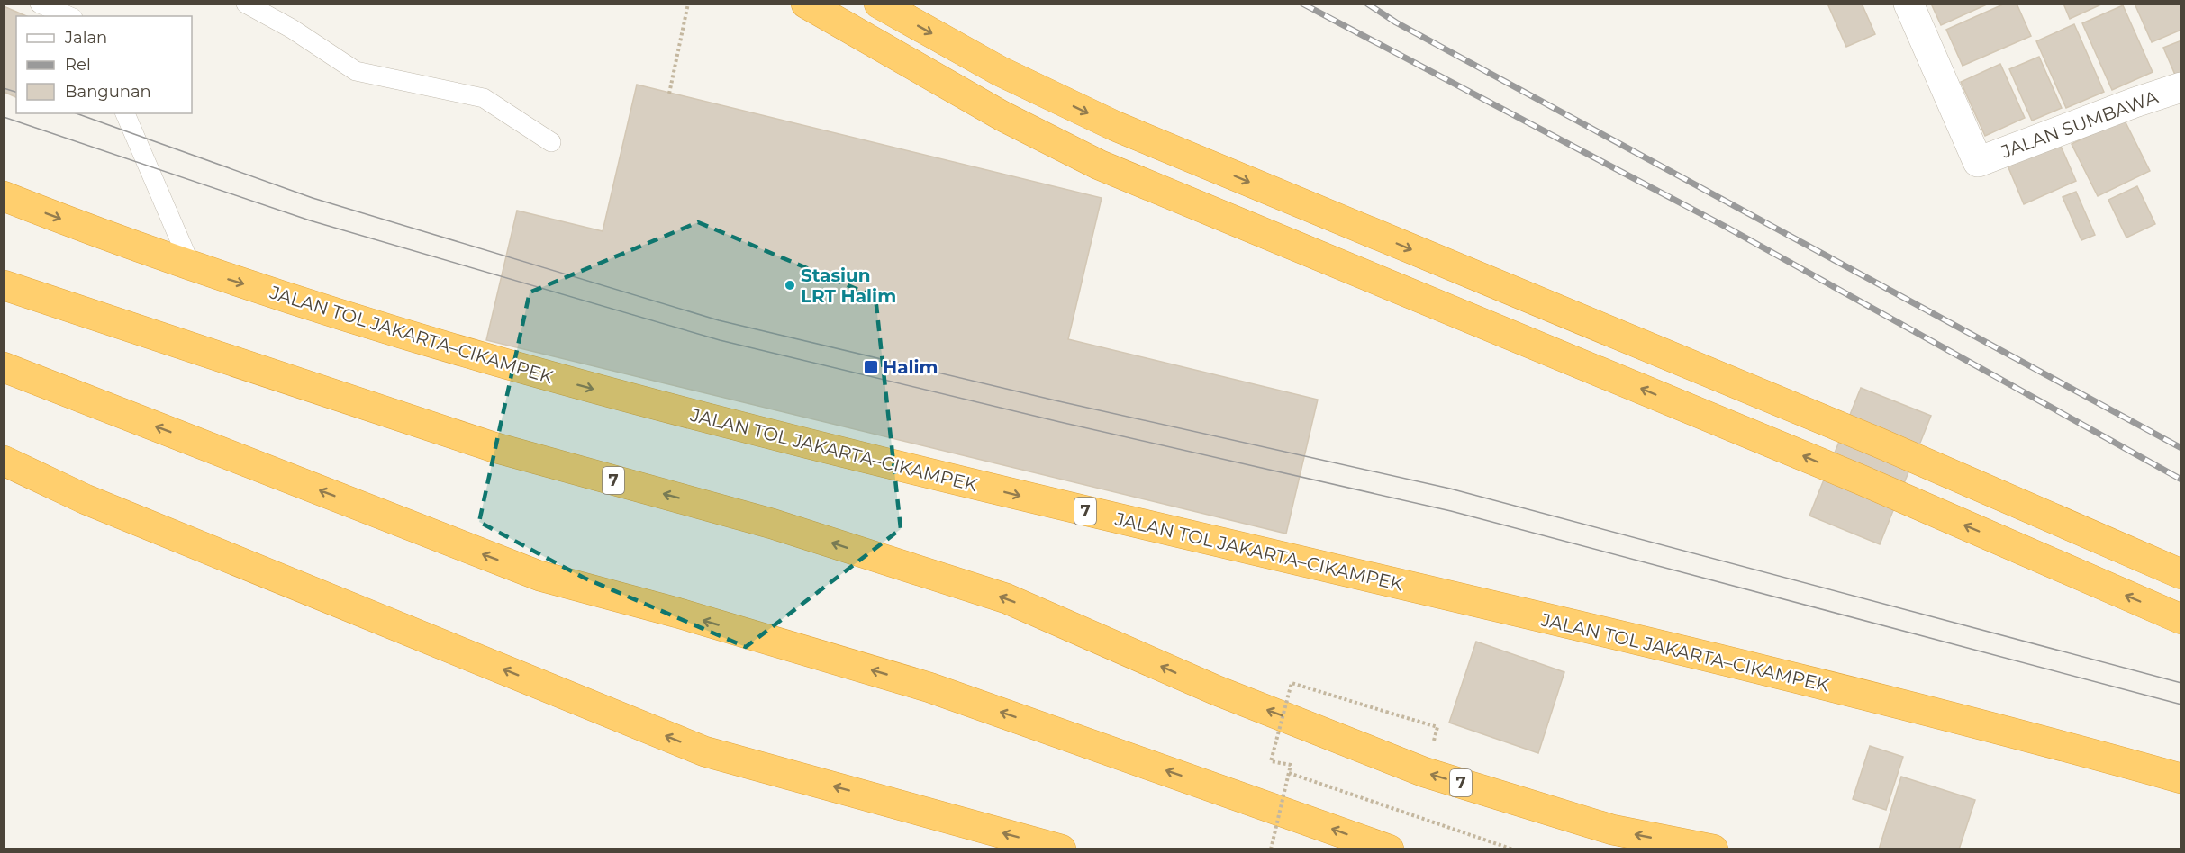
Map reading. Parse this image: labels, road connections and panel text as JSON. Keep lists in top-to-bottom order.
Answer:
{
  "streets": {
    "highway": ["JALAN TOL JAKARTA–CIKAMPEK", "7"],
    "street": ["JALAN SUMBAWA"]
  },
  "places": {
    "other": ["Stasiun LRT Halim"],
    "transit": ["Halim"]
  },
  "legend": ["Jalan", "Rel", "Bangunan"]
}
